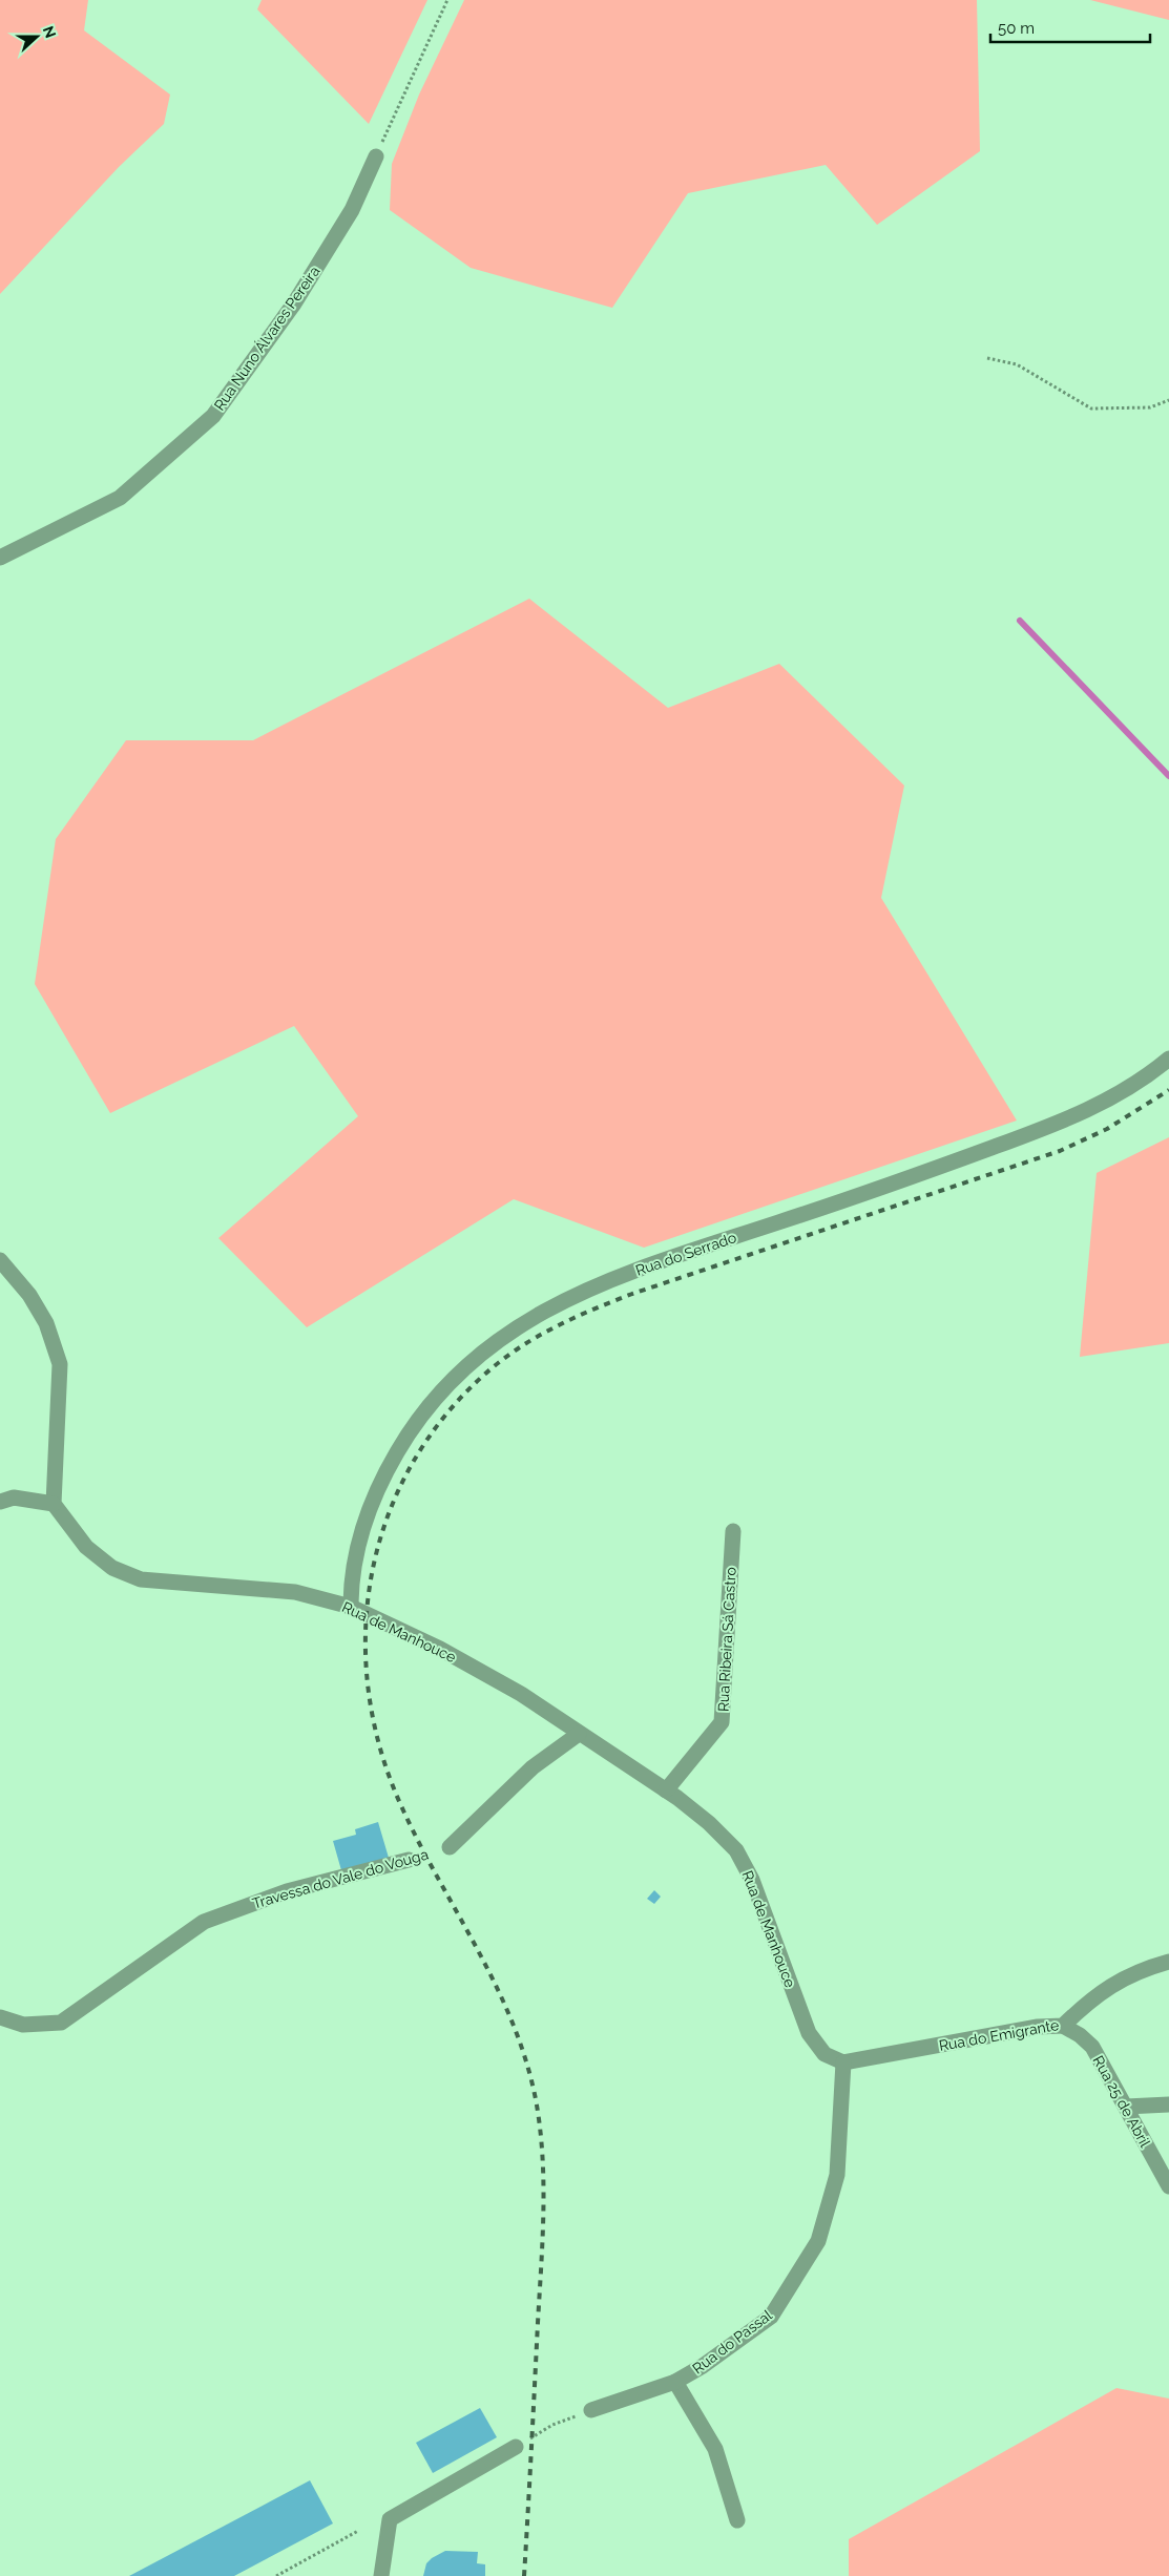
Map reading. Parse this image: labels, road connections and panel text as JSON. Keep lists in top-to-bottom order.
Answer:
{
  "streets": {
    "street": [
      "Rua Nuno Álvares Pereira",
      "Rua do Serrado",
      "Rua de Manhouce",
      "Rua Ribeira Sá Castro",
      "Travessa do Vale do Vouga",
      "Rua do Emigrante",
      "Rua 25 de Abril",
      "Rua do Passal"
    ]
  },
  "crossings": [
    ["Rua do Serrado", "Rua de Manhouce"],
    ["Rua de Manhouce", "Rua Ribeira Sá Castro"],
    ["Rua de Manhouce", "Rua do Emigrante"],
    ["Rua de Manhouce", "Rua do Passal"],
    ["Rua do Emigrante", "Rua 25 de Abril"],
    ["Rua do Emigrante", "Rua do Passal"]
  ],
  "scale_bar": "50 m",
  "north": "right"
}
